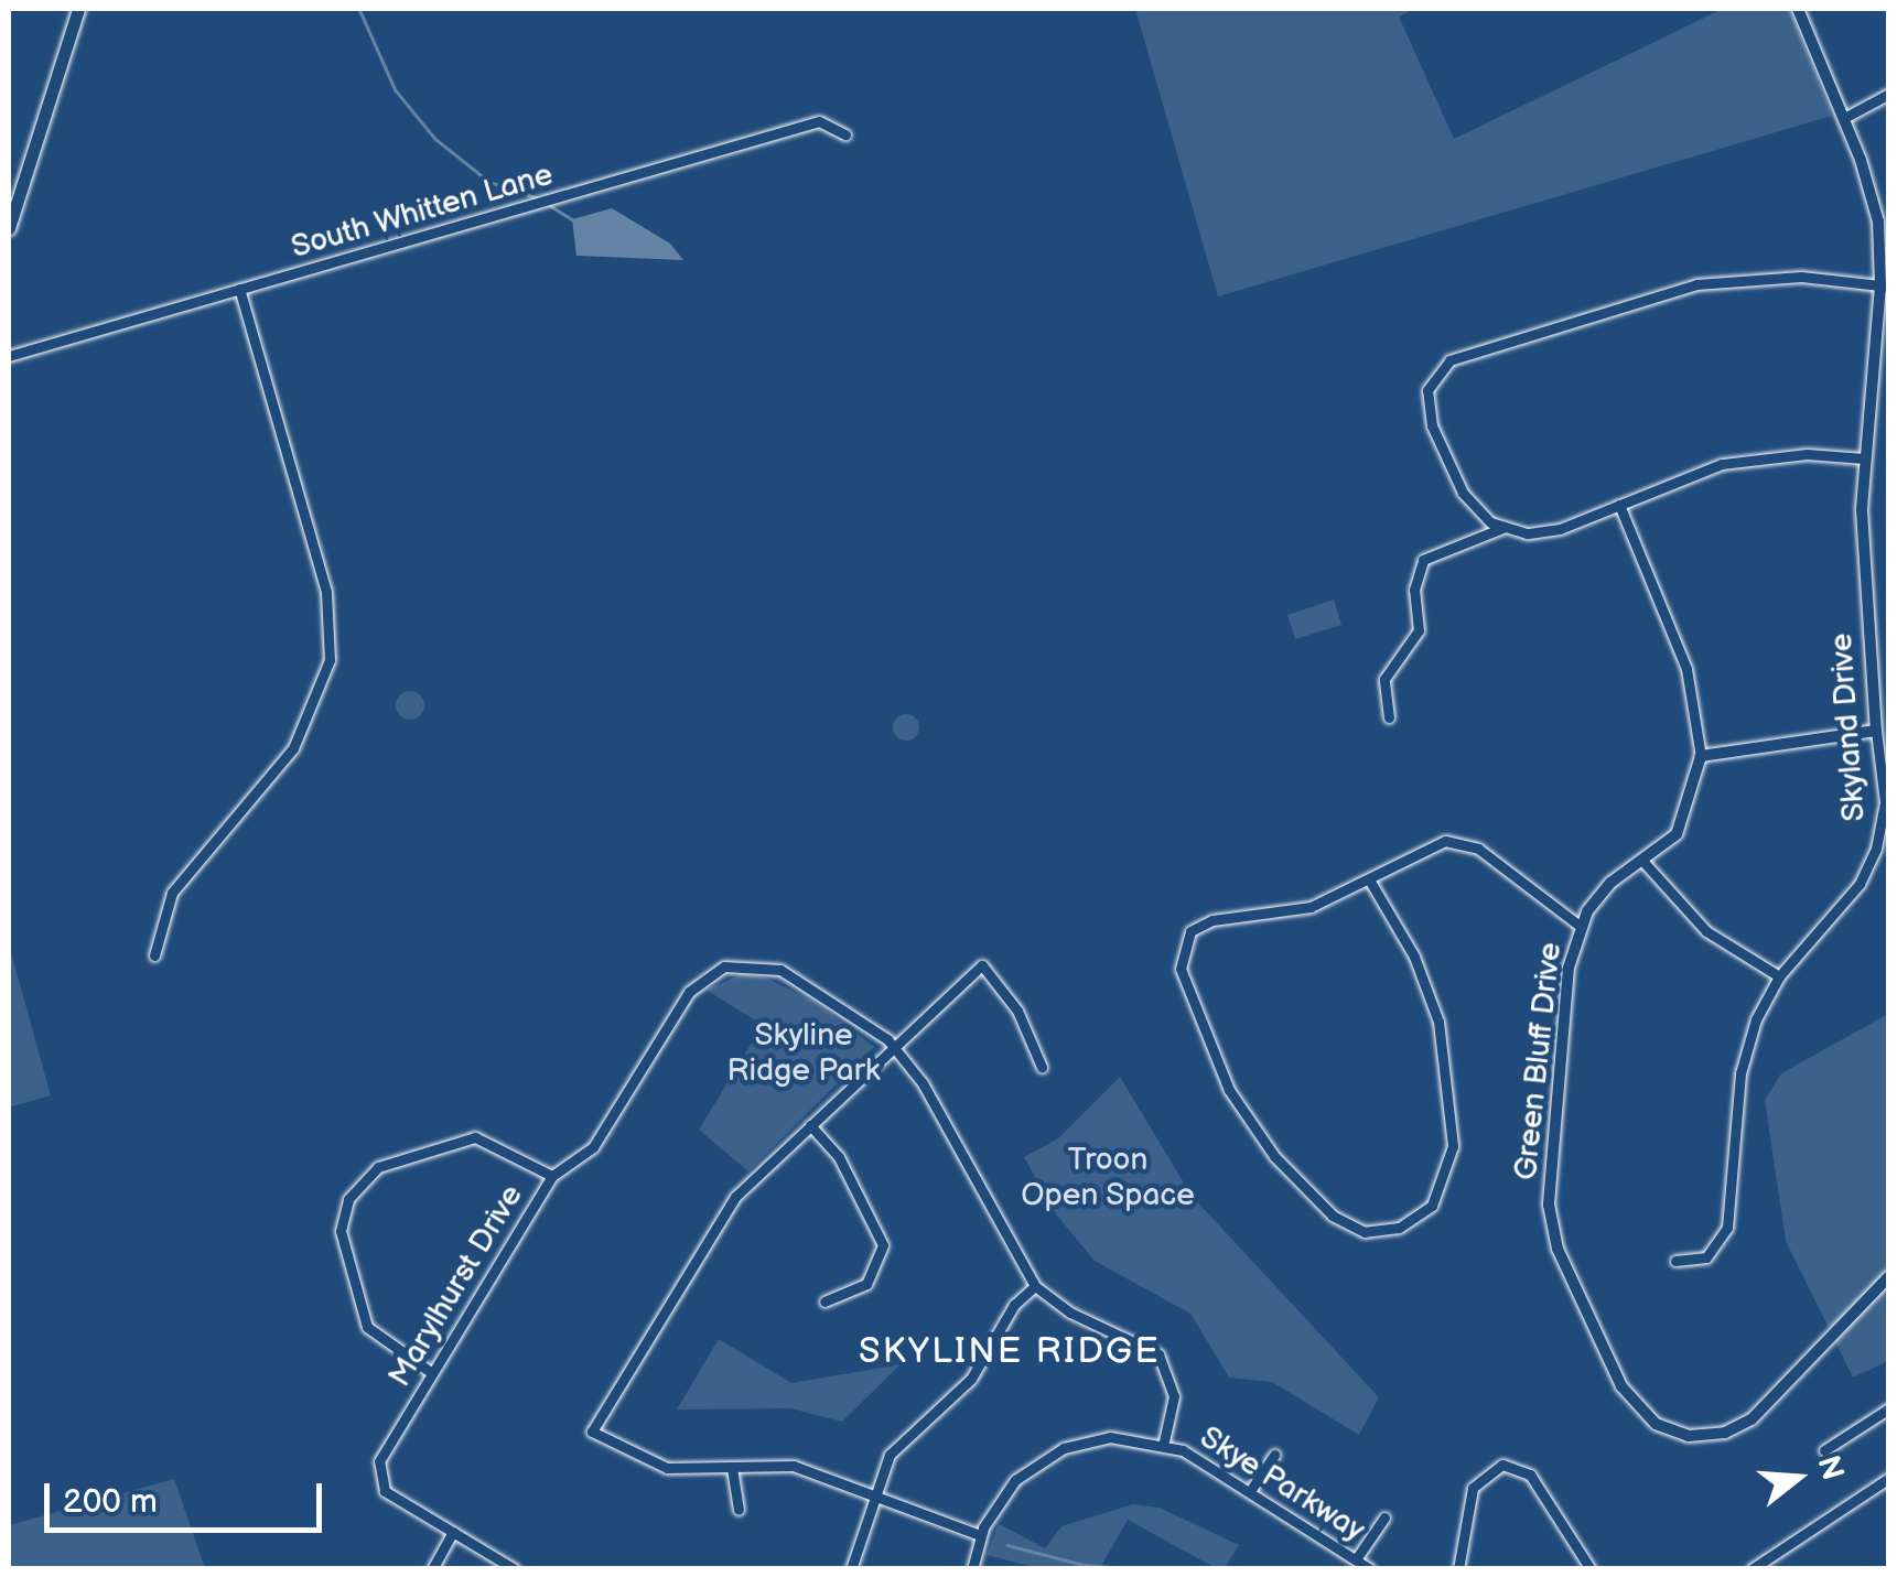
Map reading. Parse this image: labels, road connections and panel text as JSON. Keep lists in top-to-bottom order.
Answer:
{
  "streets": {
    "street": [
      "South Whitten Lane",
      "Skyland Drive",
      "Green Bluff Drive",
      "Marylhurst Drive",
      "Skye Parkway"
    ]
  },
  "districts": ["SKYLINE RIDGE"],
  "parks": ["Skyline Ridge Park", "Troon Open Space"],
  "scale_bar": "200 m",
  "north": "right"
}
